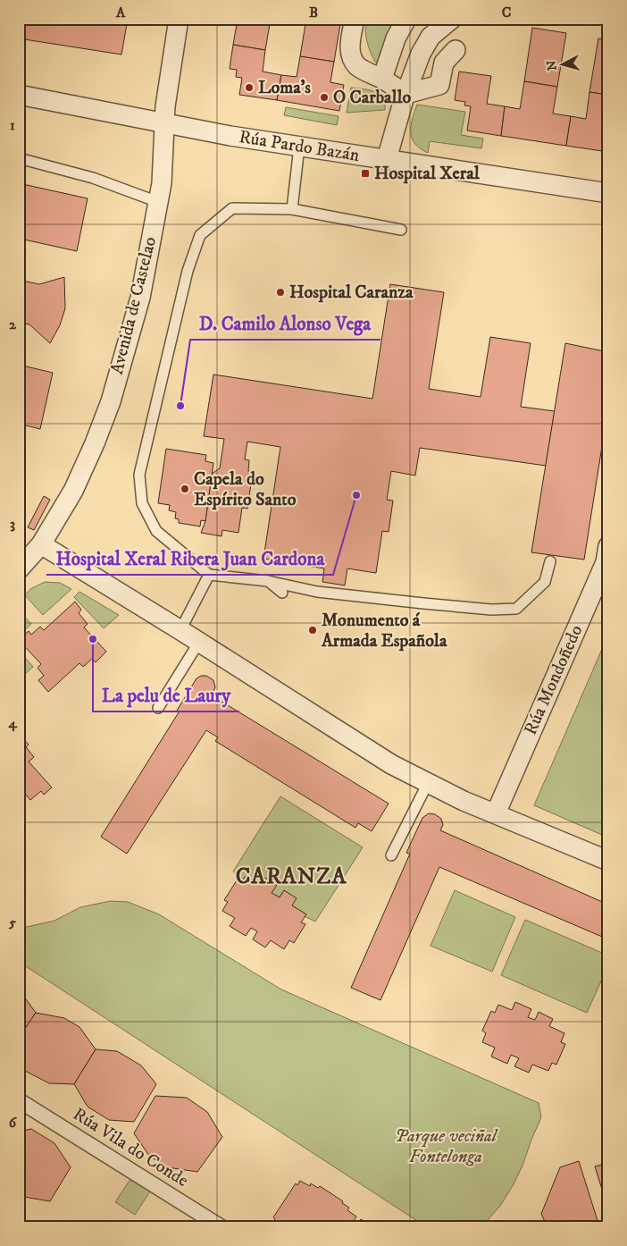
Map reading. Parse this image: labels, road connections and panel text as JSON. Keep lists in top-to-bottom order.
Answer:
{
  "streets": {
    "street": [
      "Rúa Pardo Bazán",
      "Avenida de Castelao",
      "Rúa Mondoñedo",
      "Rúa Vila do Conde"
    ]
  },
  "crossings": [
    ["Rúa Pardo Bazán", "Avenida de Castelao"]
  ],
  "districts": ["CARANZA"],
  "parks": ["Parque veciñal Fontelonga"],
  "places": {
    "other": [
      "Loma's",
      "O Carballo",
      "Hospital Caranza",
      "D. Camilo Alonso Vega",
      "Capela do Espírito Santo",
      "Hospital Xeral Ribera Juan Cardona",
      "Monumento á Armada Española",
      "La pelu de Laury"
    ],
    "transit": ["Hospital Xeral"]
  },
  "north": "left",
  "grid": {
    "columns": ["A", "B", "C"],
    "rows": [
      "1",
      "2",
      "3",
      "4",
      "5",
      "6"
    ]
  }
}
